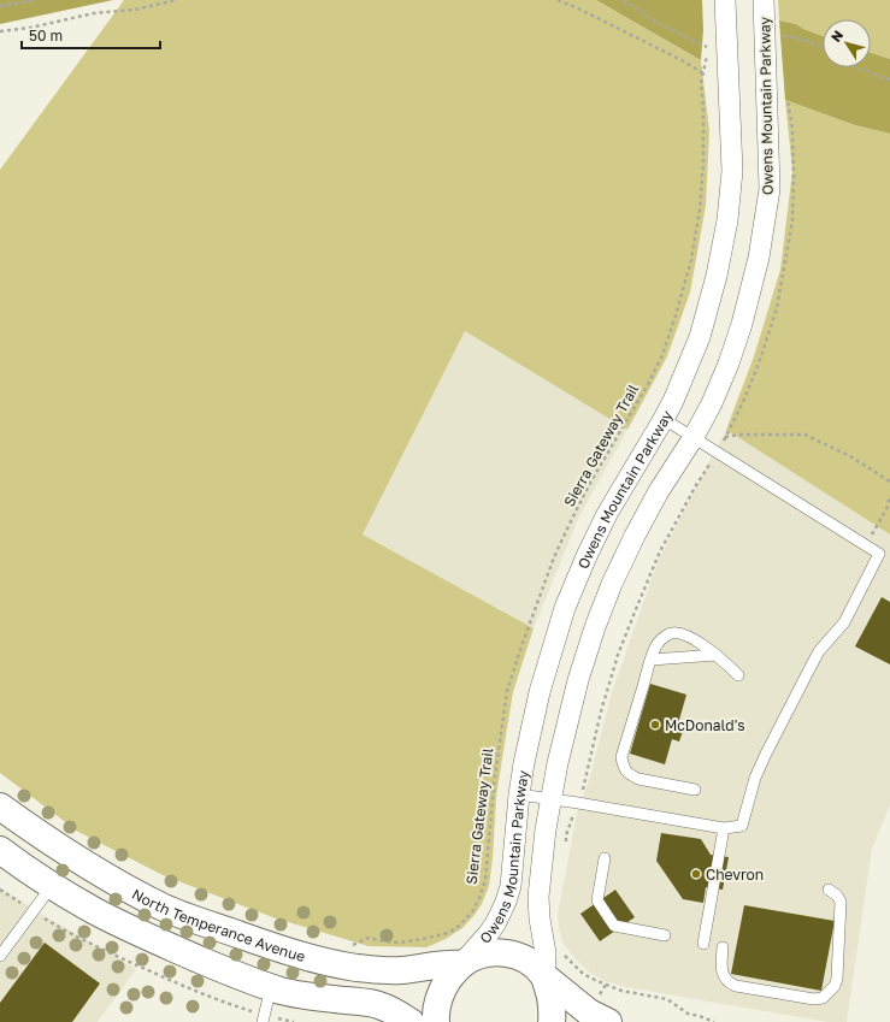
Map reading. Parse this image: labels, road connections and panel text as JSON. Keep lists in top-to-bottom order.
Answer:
{
  "streets": {
    "main road": ["North Temperance Avenue"],
    "street": ["Owens Mountain Parkway"],
    "path": ["Sierra Gateway Trail"]
  },
  "crossings": [
    ["Owens Mountain Parkway", "North Temperance Avenue"]
  ],
  "places": ["McDonald's", "Chevron"],
  "scale_bar": "50 m",
  "north": "top left"
}
